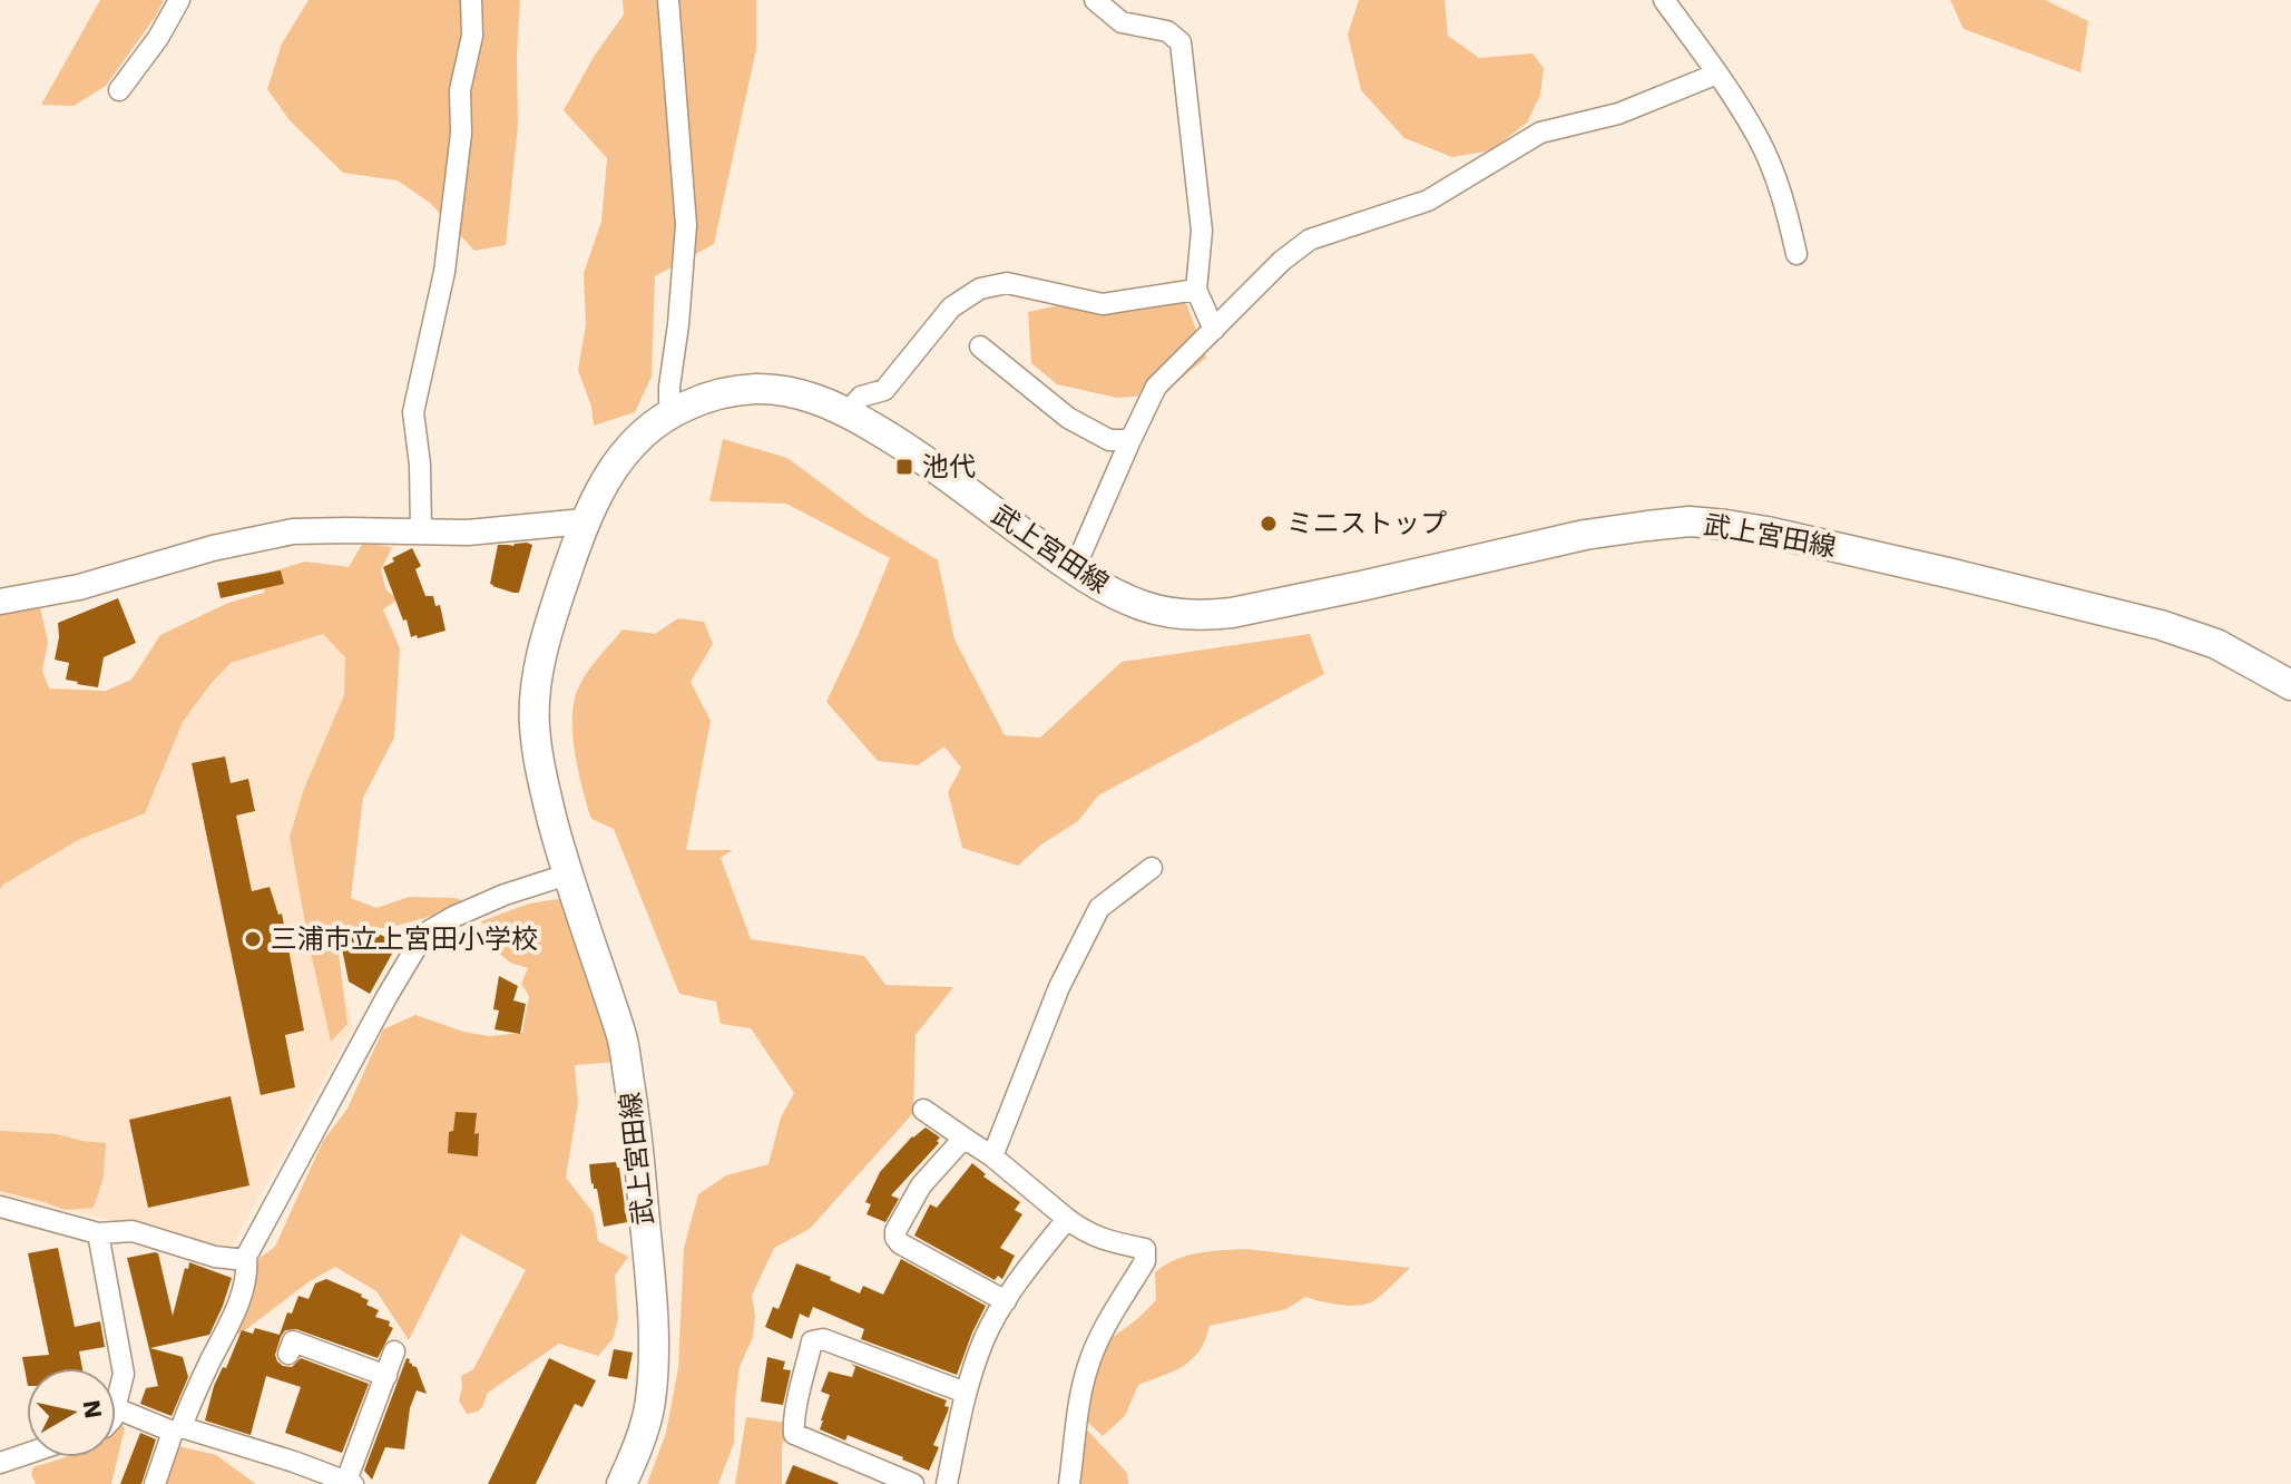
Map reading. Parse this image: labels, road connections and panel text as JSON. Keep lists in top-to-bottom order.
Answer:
{
  "streets": {
    "main road": ["武上宮田線"]
  },
  "places": {
    "transit": ["池代"],
    "other": ["ミニストップ", "三浦市立上宮田小学校"]
  },
  "north": "right"
}
